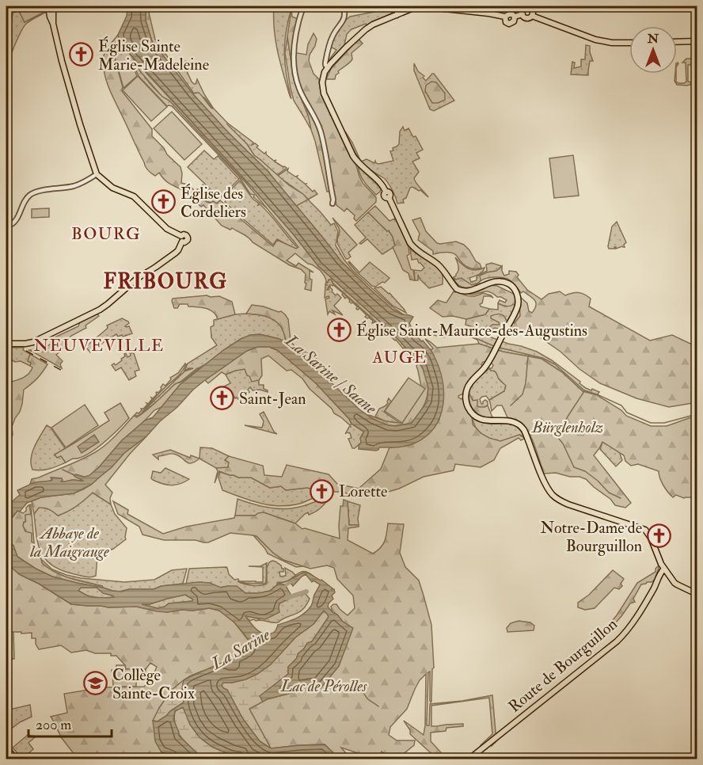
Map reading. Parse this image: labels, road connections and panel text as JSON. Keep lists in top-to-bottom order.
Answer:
{
  "streets": {
    "main road": ["Route de Bourguillon"]
  },
  "districts": [
    "BOURG",
    "FRIBOURG",
    "NEUVEVILLE",
    "AUGE"
  ],
  "water": ["La Sarine / Saane", "La Sarine"],
  "parks": ["Bürglenholz", "Abbaye de la Maigrauge", "Lac de Pérolles"],
  "places": {
    "church": [
      "Église Sainte Marie-Madeleine",
      "Église des Cordeliers",
      "Église Saint-Maurice-des-Augustins",
      "Saint-Jean",
      "Lorette",
      "Notre-Dame de Bourguillon"
    ],
    "school or university": ["Collège Sainte-Croix"]
  },
  "scale_bar": "200 m",
  "north": "top"
}
